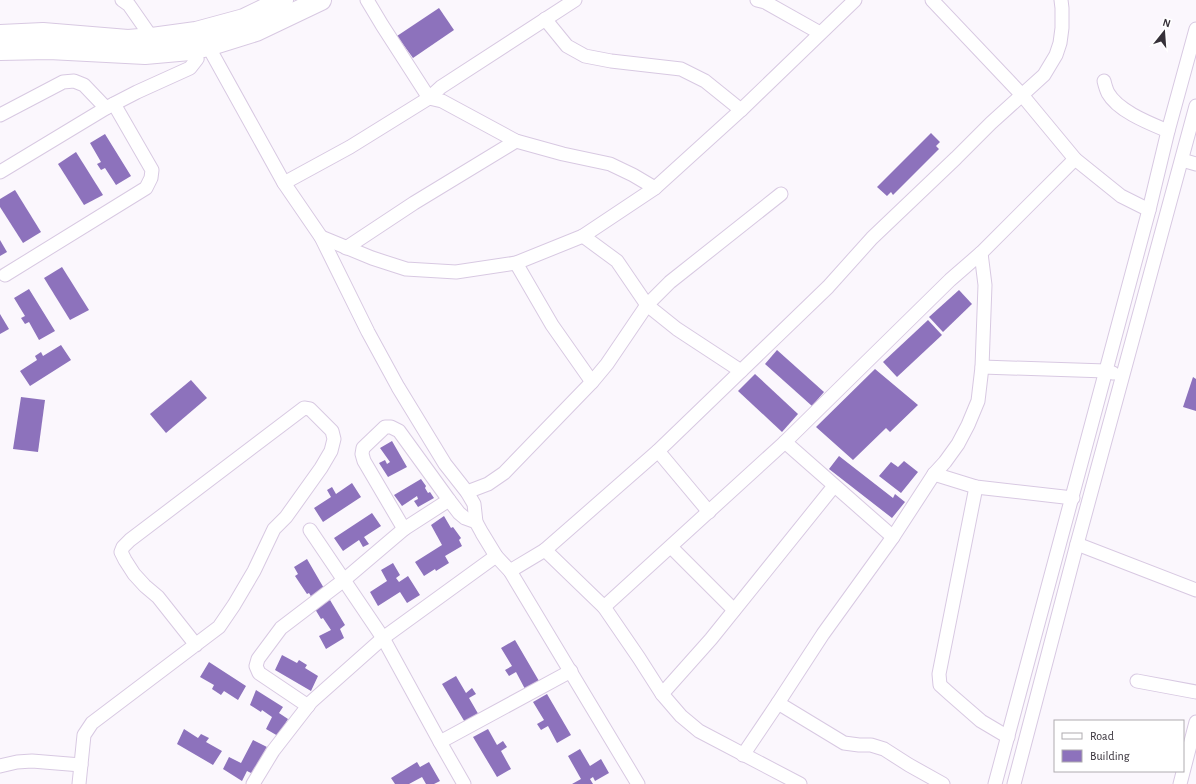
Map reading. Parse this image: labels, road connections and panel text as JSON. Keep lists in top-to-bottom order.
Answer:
{
  "legend": ["Road", "Building"],
  "north": "top"
}
